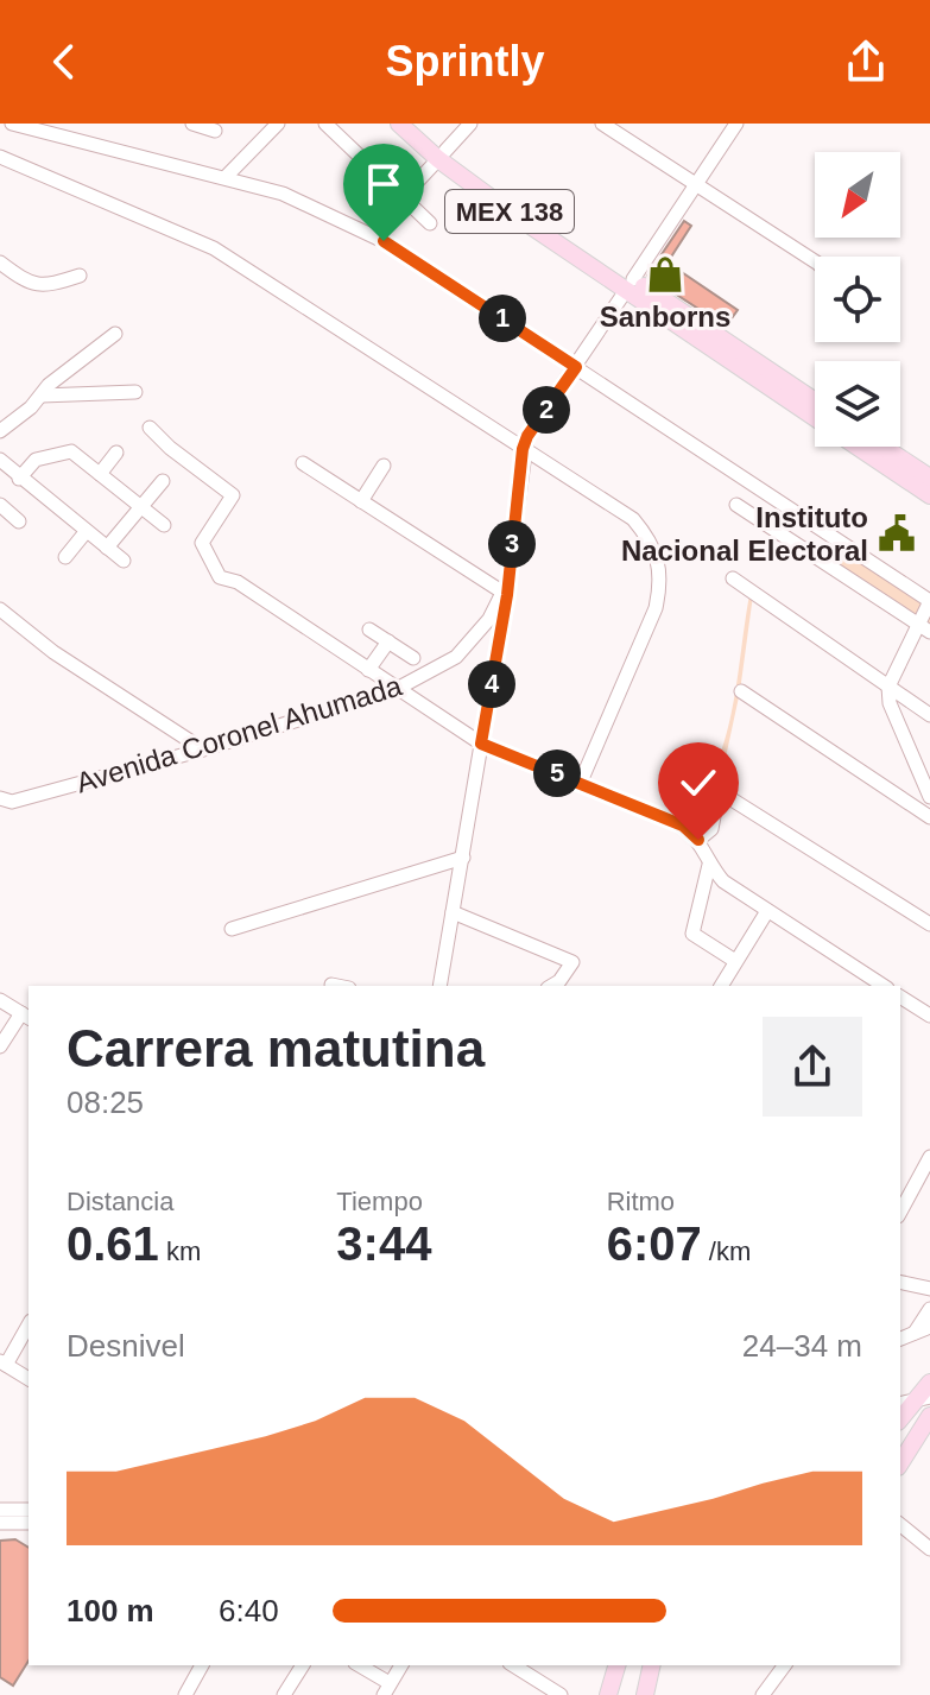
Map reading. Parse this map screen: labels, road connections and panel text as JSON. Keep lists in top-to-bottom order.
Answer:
{
  "streets": {
    "main road": ["MEX 138"],
    "street": ["Avenida Coronel Ahumada"]
  },
  "crossings": [
    ["MEX 138", "Avenida Coronel Ahumada"]
  ],
  "places": {
    "shop": ["Sanborns"],
    "public building": ["Instituto Nacional Electoral"]
  },
  "north": "bottom left",
  "page": {
    "header": "Sprintly",
    "pins": [
      "1",
      "2",
      "3",
      "4",
      "5"
    ],
    "heading": ["Carrera matutina", "08:25"],
    "stats": [
      ["Distancia", "0.61 km"],
      ["Tiempo", "3:44"],
      ["Ritmo", "6:07 /km"]
    ],
    "chart": ["Desnivel", "24–34 m"],
    "list": [
      {
        "name": "100 m",
        "note": "6:40"
      }
    ]
  }
}
